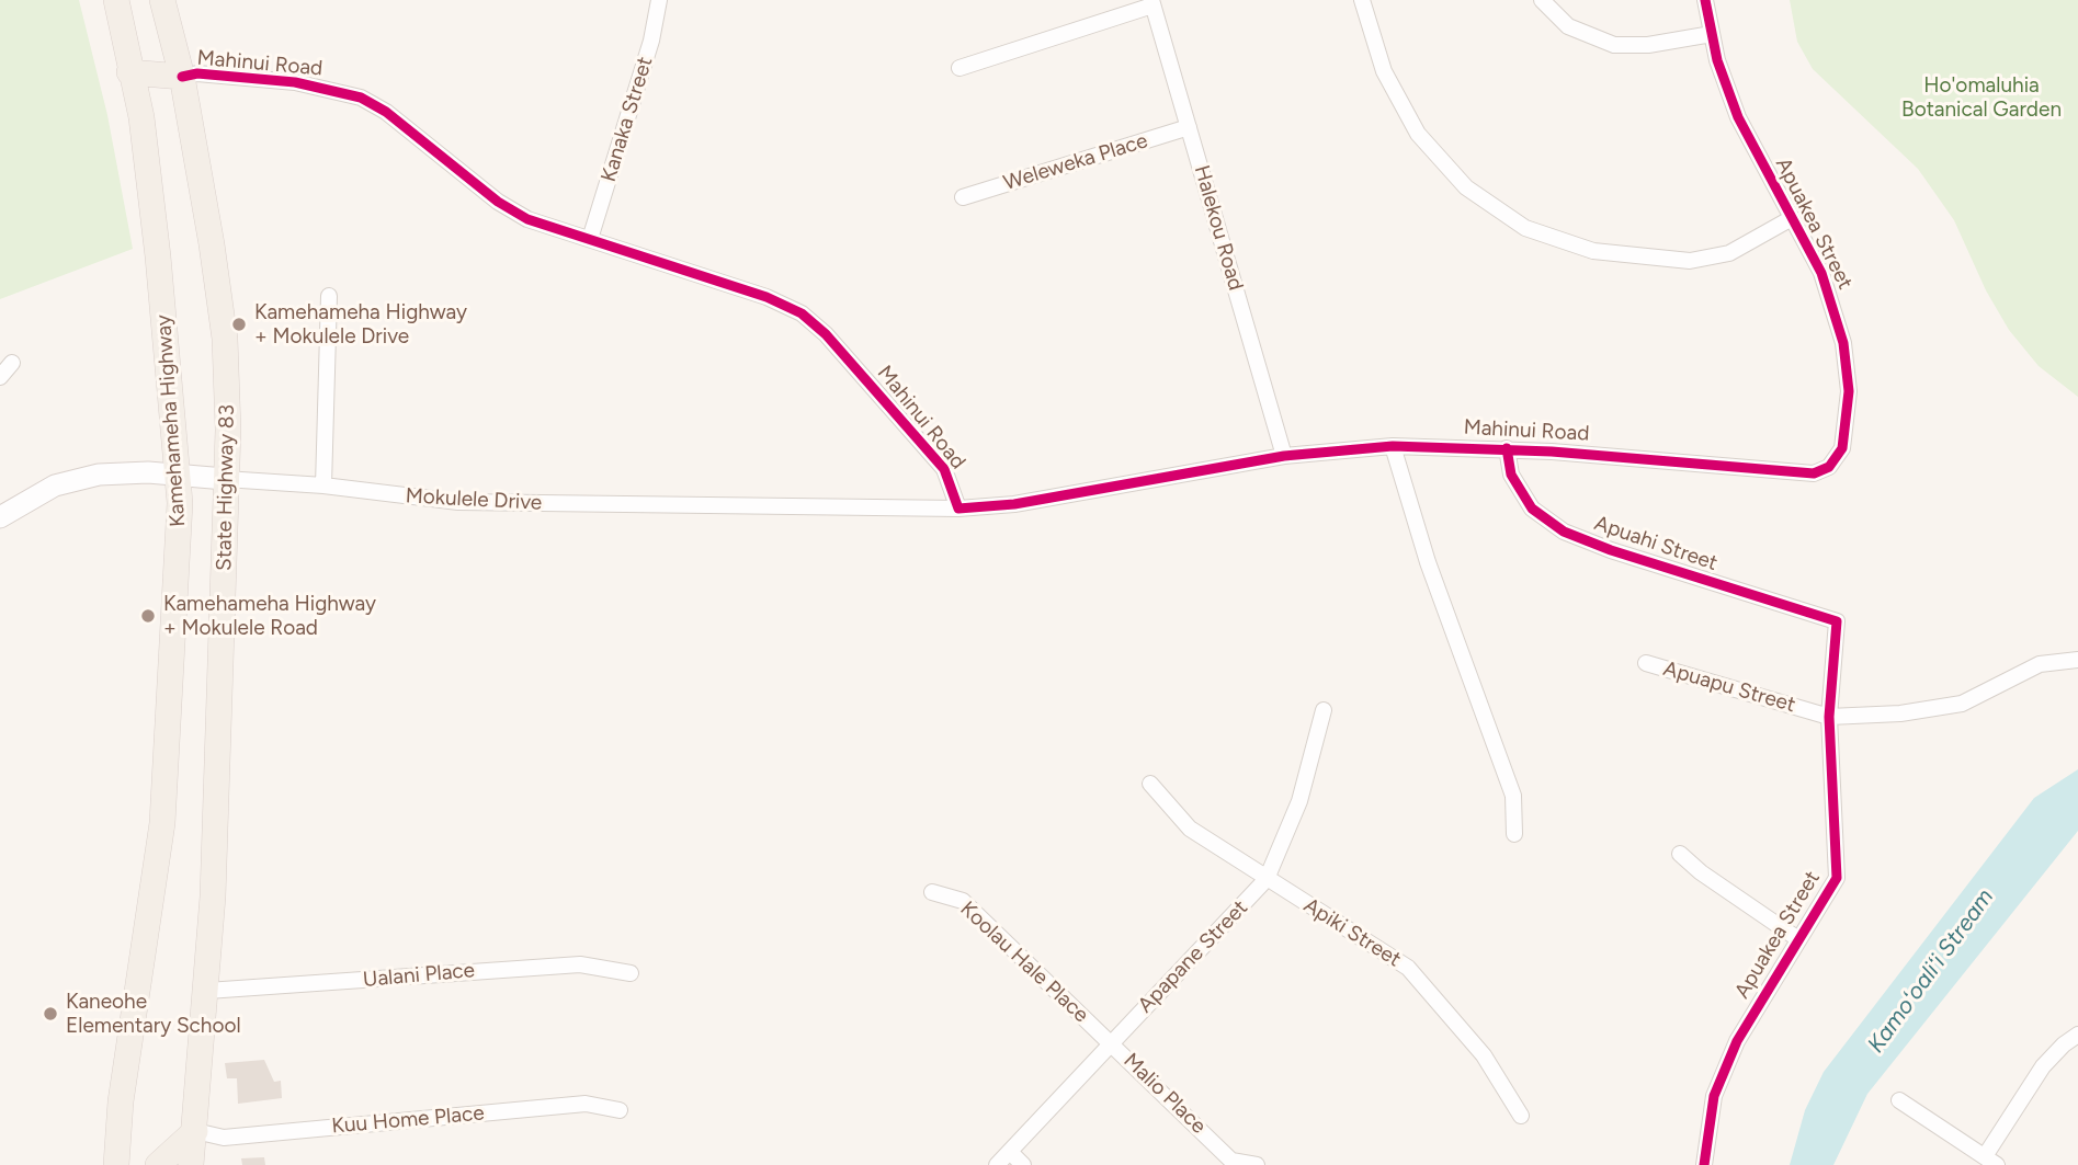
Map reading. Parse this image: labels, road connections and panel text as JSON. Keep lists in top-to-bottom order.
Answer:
{
  "streets": {
    "main road": ["Kamehameha Highway", "State Highway 83"],
    "street": [
      "Mahinui Road",
      "Kanaka Street",
      "Weleweka Place",
      "Apuakea Street",
      "Halekou Road",
      "Mokulele Drive",
      "Apuahi Street",
      "Apuapu Street",
      "Apiki Street",
      "Apapane Street",
      "Koolau Hale Place",
      "Ualani Place",
      "Malio Place",
      "Kuu Home Place"
    ]
  },
  "crossings": [
    ["Mahinui Road", "Kanaka Street"],
    ["Mahinui Road", "Apuakea Street"],
    ["Mahinui Road", "Halekou Road"],
    ["Mahinui Road", "State Highway 83"],
    ["Mahinui Road", "Mokulele Drive"],
    ["Mahinui Road", "Apuahi Street"],
    ["Weleweka Place", "Halekou Road"],
    ["Apuakea Street", "Apuahi Street"],
    ["Apuakea Street", "Apuapu Street"],
    ["Kamehameha Highway", "Mokulele Drive"],
    ["State Highway 83", "Mokulele Drive"],
    ["State Highway 83", "Ualani Place"],
    ["State Highway 83", "Kuu Home Place"],
    ["Apiki Street", "Apapane Street"],
    ["Apapane Street", "Koolau Hale Place"],
    ["Apapane Street", "Malio Place"],
    ["Koolau Hale Place", "Malio Place"]
  ],
  "water": ["Kamoʻoaliʻi Stream"],
  "parks": ["Ho'omaluhia Botanical Garden"],
  "places": ["Kamehameha Highway + Mokulele Drive", "Kamehameha Highway + Mokulele Road", "Kaneohe Elementary School"]
}
